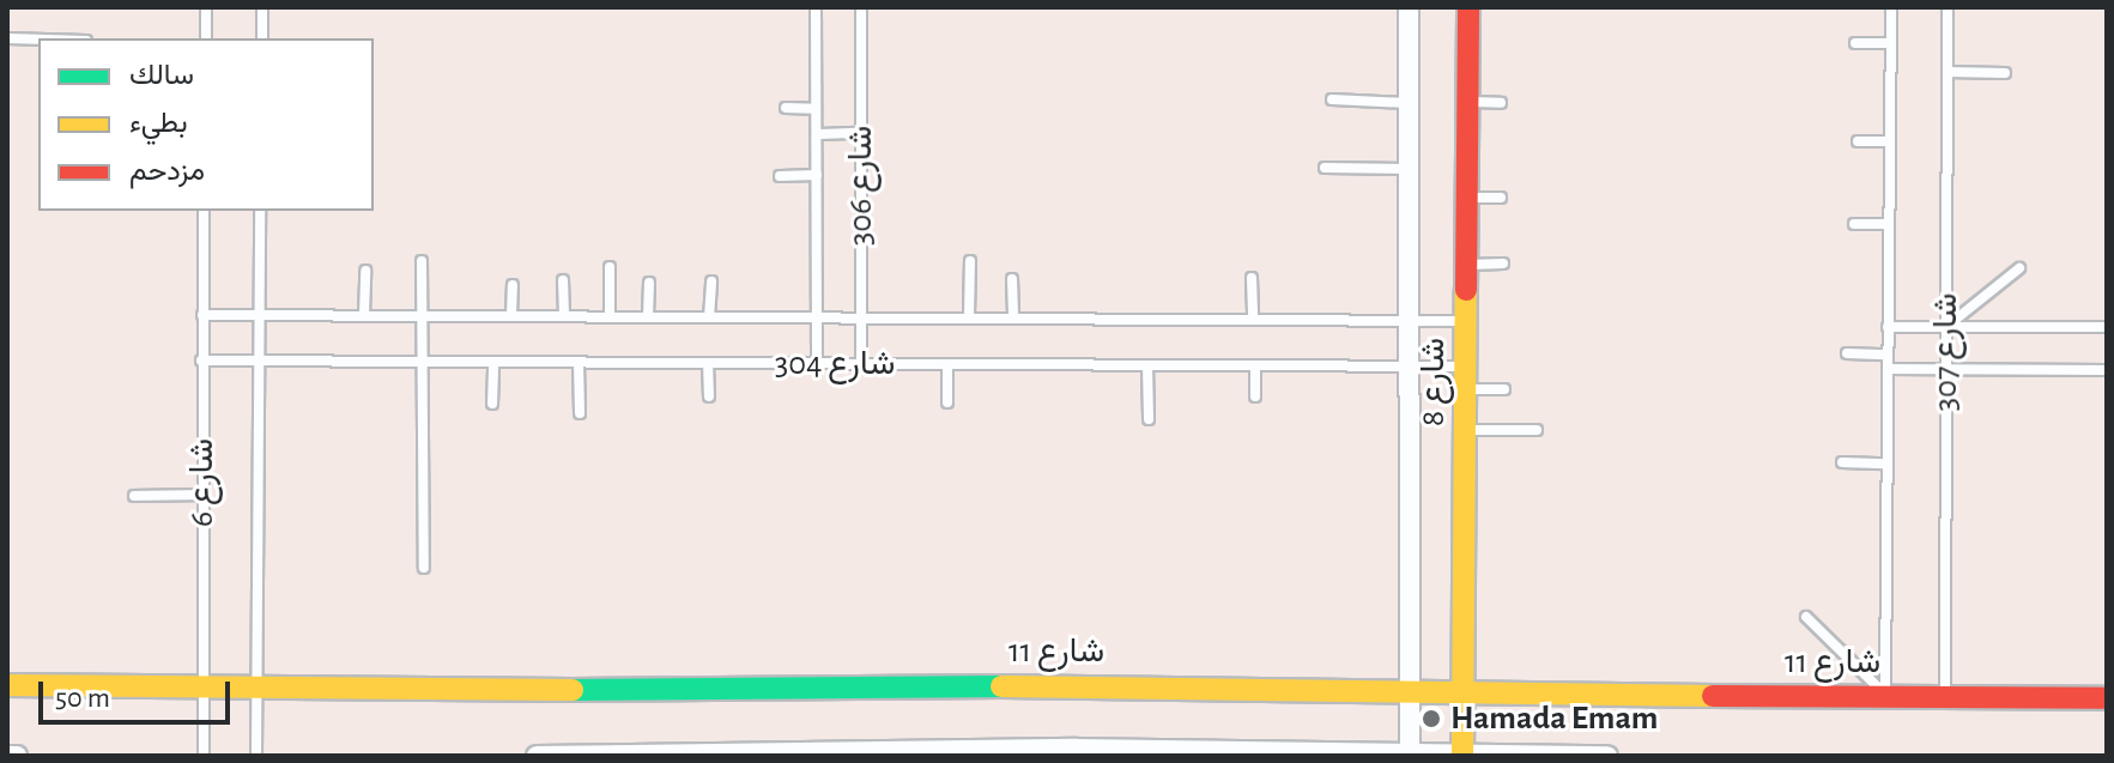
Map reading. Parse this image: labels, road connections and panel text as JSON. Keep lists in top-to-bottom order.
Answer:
{
  "streets": {
    "street": ["شارع 8", "شارع 11"],
    "lane": [
      "شارع 306",
      "شارع 307",
      "شارع 304",
      "شارع 6"
    ]
  },
  "crossings": [
    ["شارع 306", "شارع 304"],
    ["شارع 307", "شارع 11"],
    ["شارع 304", "شارع 8"],
    ["شارع 304", "شارع 6"],
    ["شارع 8", "شارع 11"],
    ["شارع 6", "شارع 11"]
  ],
  "places": ["Hamada Emam"],
  "legend": ["سالك", "بطيء", "مزدحم"],
  "scale_bar": "50 m"
}
